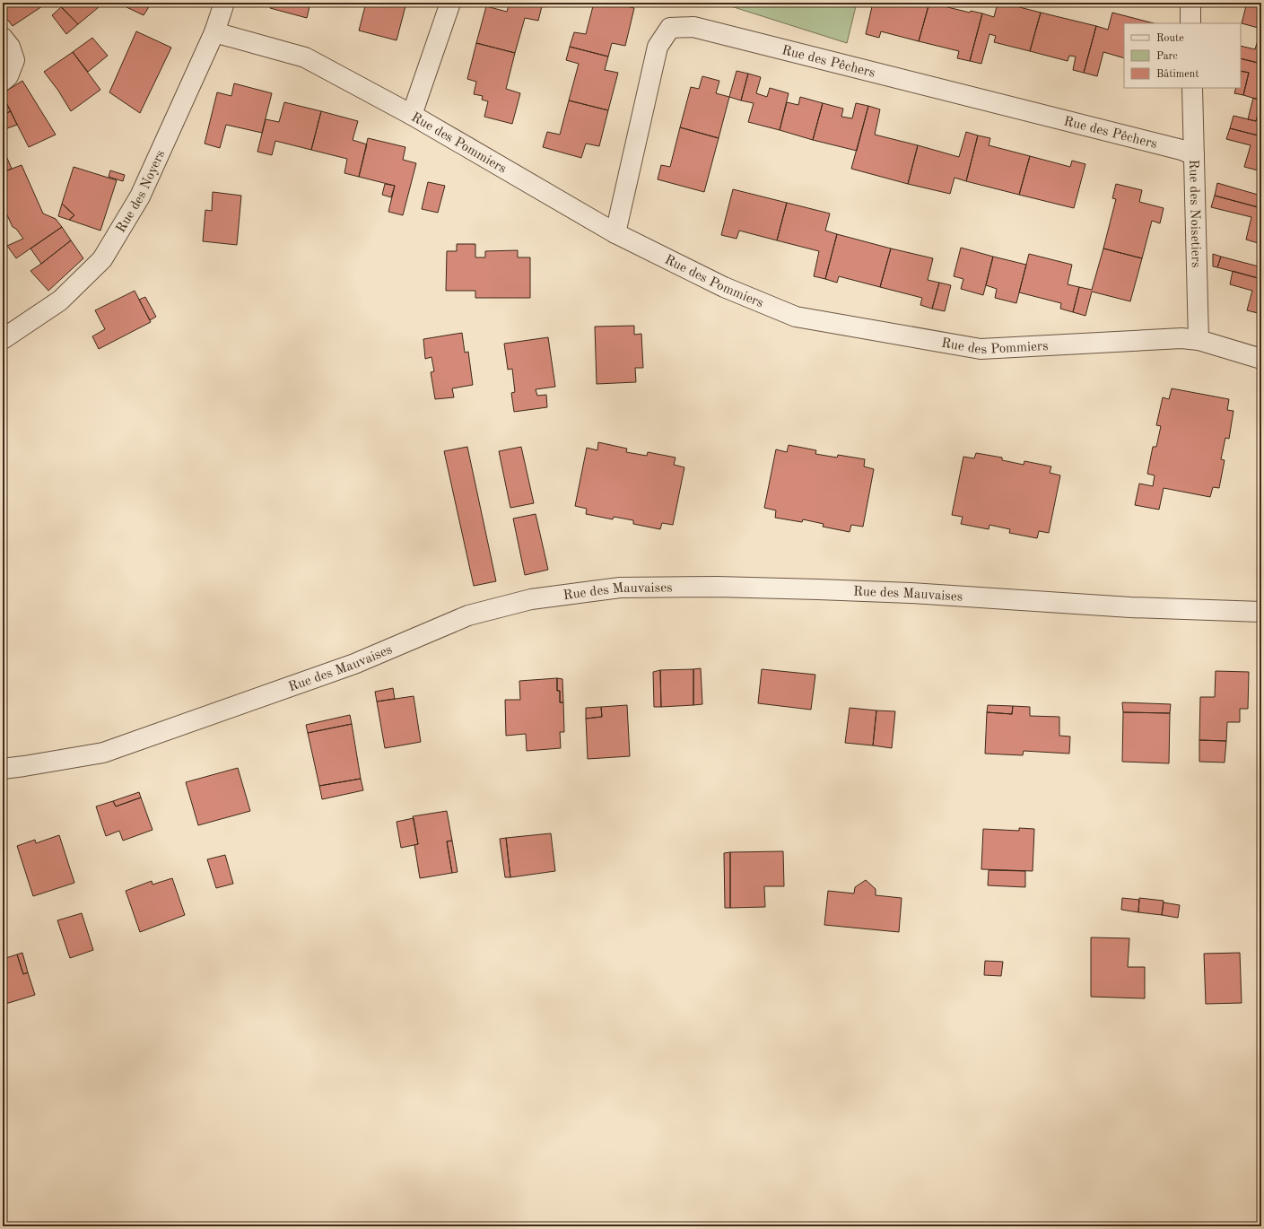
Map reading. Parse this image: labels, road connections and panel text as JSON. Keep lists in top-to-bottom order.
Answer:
{
  "streets": {
    "street": [
      "Rue des Pêchers",
      "Rue des Pommiers",
      "Rue des Noyers",
      "Rue des Noisetiers",
      "Rue des Mauvaises"
    ]
  },
  "crossings": [
    ["Rue des Pêchers", "Rue des Pommiers"],
    ["Rue des Pêchers", "Rue des Noisetiers"],
    ["Rue des Pommiers", "Rue des Noyers"],
    ["Rue des Pommiers", "Rue des Noisetiers"]
  ],
  "legend": ["Route", "Parc", "Bâtiment"]
}
